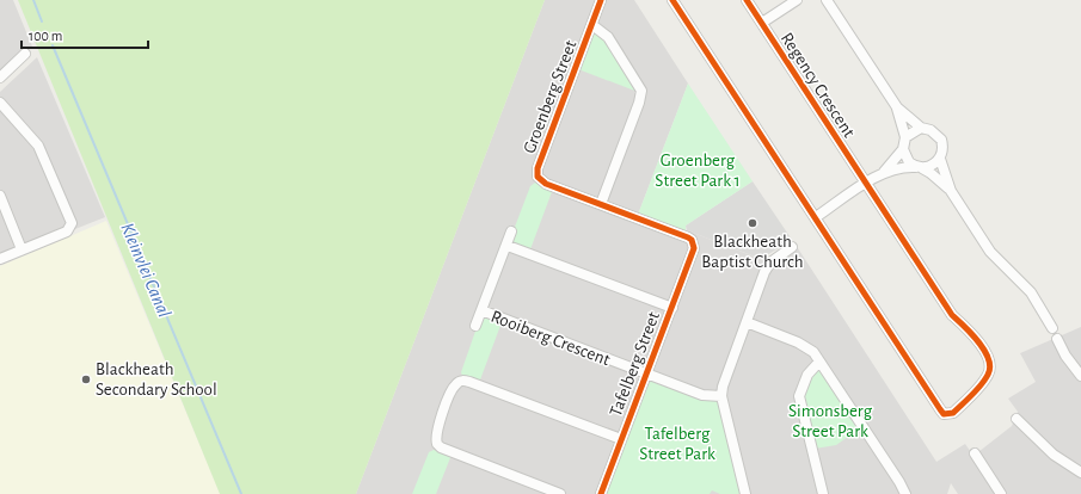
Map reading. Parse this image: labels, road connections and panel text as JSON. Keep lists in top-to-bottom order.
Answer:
{
  "streets": {
    "street": [
      "Regency Crescent",
      "Groenberg Street",
      "Rooiberg Crescent",
      "Tafelberg Street"
    ]
  },
  "crossings": [
    ["Groenberg Street", "Tafelberg Street"],
    ["Rooiberg Crescent", "Tafelberg Street"]
  ],
  "water": ["Kleinvlei Canal"],
  "parks": ["Groenberg Street Park 1", "Simonsberg Street Park", "Tafelberg Street Park"],
  "places": ["Blackheath Baptist Church", "Blackheath Secondary School"],
  "scale_bar": "100 m"
}
